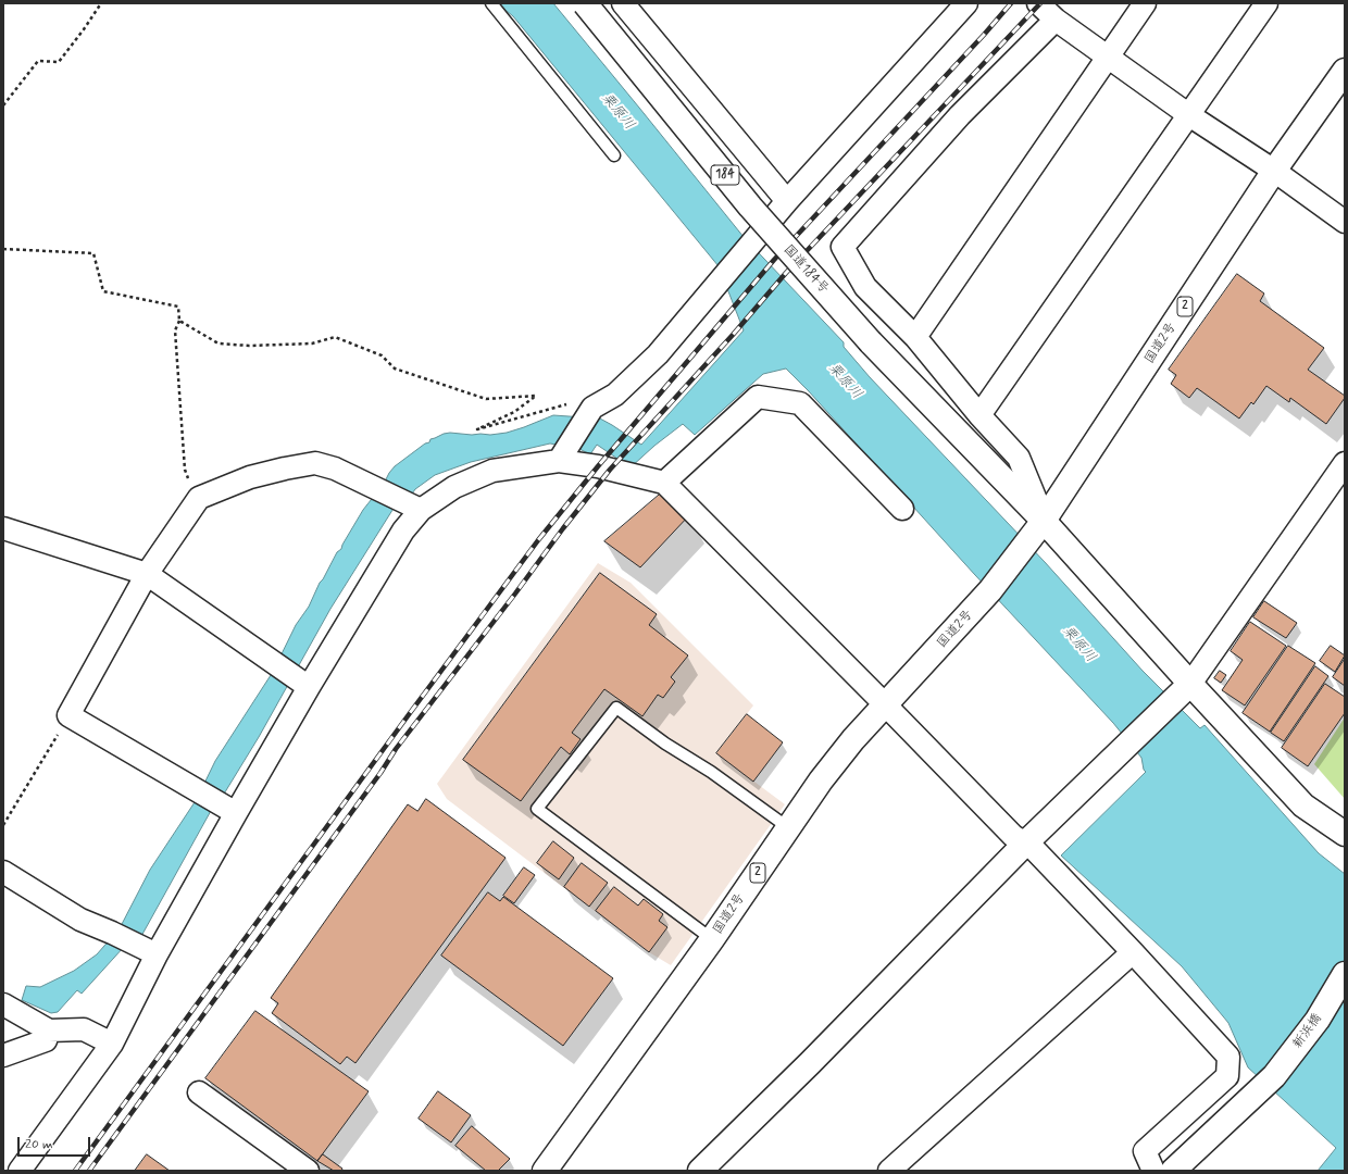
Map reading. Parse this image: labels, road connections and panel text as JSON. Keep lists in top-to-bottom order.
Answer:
{
  "streets": {
    "main road": [
      "184",
      "国道184号",
      "2",
      "国道2号",
      "新浜橋"
    ]
  },
  "crossings": [
    ["国道184号", "国道2号"]
  ],
  "water": ["栗原川"],
  "scale_bar": "20 m"
}
